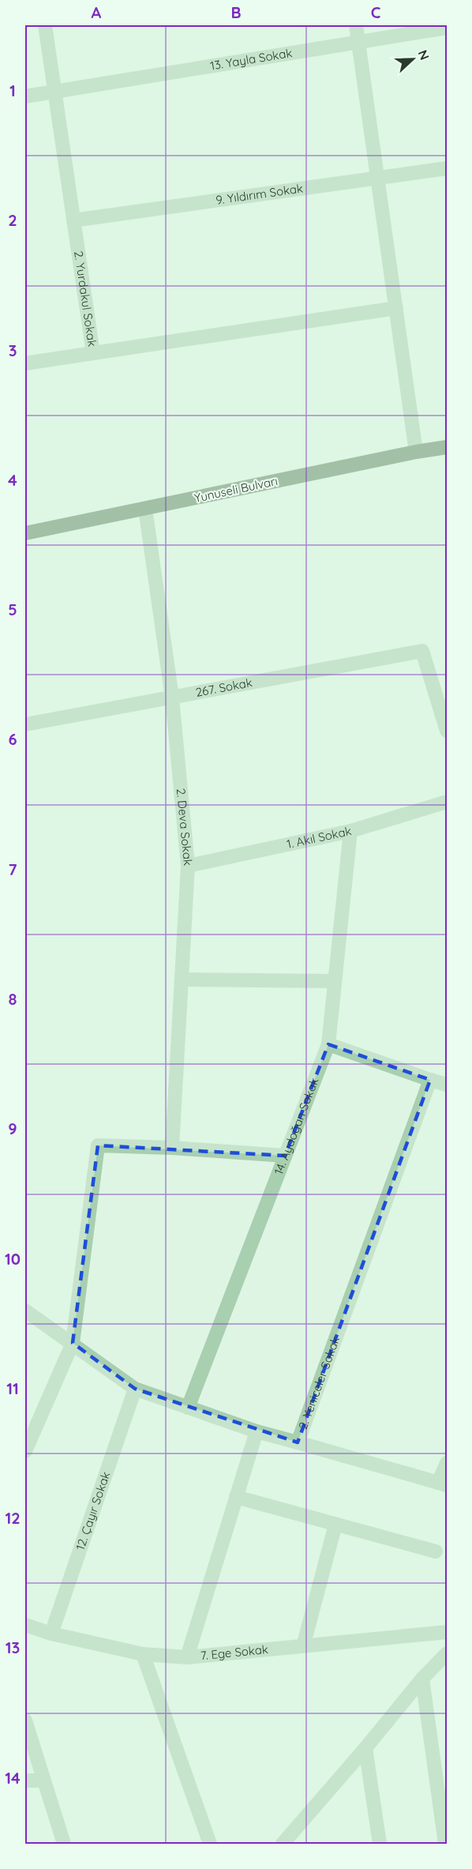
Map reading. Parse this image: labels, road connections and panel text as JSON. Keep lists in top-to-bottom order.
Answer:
{
  "streets": {
    "main road": ["Yunuseli Bulvarı"],
    "street": [
      "13. Yayla Sokak",
      "9. Yıldırım Sokak",
      "2. Yurdakul Sokak",
      "267. Sokak",
      "2. Deva Sokak",
      "1. Akıl Sokak",
      "14. Aydoğan Sokak",
      "2. Yeniceler Sokak",
      "12. Çayır Sokak",
      "7. Ege Sokak"
    ]
  },
  "crossings": [
    ["13. Yayla Sokak", "2. Yurdakul Sokak"],
    ["9. Yıldırım Sokak", "2. Yurdakul Sokak"],
    ["Yunuseli Bulvarı", "2. Deva Sokak"],
    ["267. Sokak", "2. Deva Sokak"],
    ["2. Deva Sokak", "1. Akıl Sokak"],
    ["1. Akıl Sokak", "14. Aydoğan Sokak"],
    ["14. Aydoğan Sokak", "2. Yeniceler Sokak"],
    ["2. Yeniceler Sokak", "12. Çayır Sokak"],
    ["12. Çayır Sokak", "7. Ege Sokak"]
  ],
  "north": "right",
  "grid": {
    "columns": ["A", "B", "C"],
    "rows": [
      "1",
      "2",
      "3",
      "4",
      "5",
      "6",
      "7",
      "8",
      "9",
      "10",
      "11",
      "12",
      "13",
      "14"
    ]
  }
}
